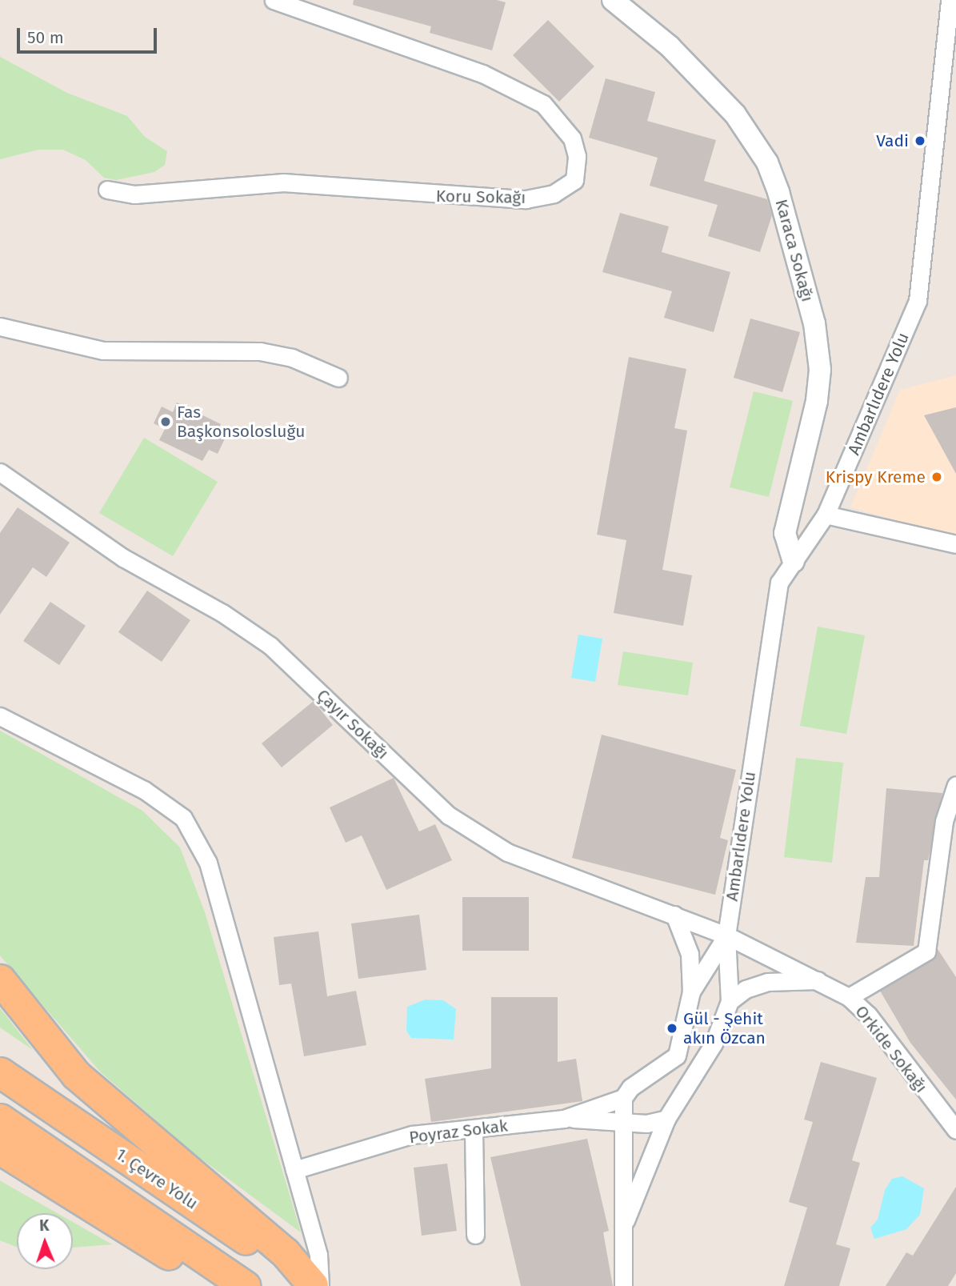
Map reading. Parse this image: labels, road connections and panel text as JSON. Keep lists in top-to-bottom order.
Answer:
{
  "streets": {
    "highway": ["1. Çevre Yolu"],
    "street": [
      "Koru Sokağı",
      "Karaca Sokağı",
      "Ambarlıdere Yolu",
      "Çayır Sokağı",
      "Orkide Sokağı",
      "Poyraz Sokak"
    ]
  },
  "crossings": [
    ["Karaca Sokağı", "Ambarlıdere Yolu"],
    ["Ambarlıdere Yolu", "Çayır Sokağı"],
    ["Ambarlıdere Yolu", "Orkide Sokağı"],
    ["Ambarlıdere Yolu", "Poyraz Sokak"],
    ["Çayır Sokağı", "Orkide Sokağı"]
  ],
  "places": [
    "Vadi",
    "Fas Başkonsolosluğu",
    "Krispy Kreme",
    "Gül - Şehit akın Özcan"
  ],
  "scale_bar": "50 m",
  "north": "top"
}
